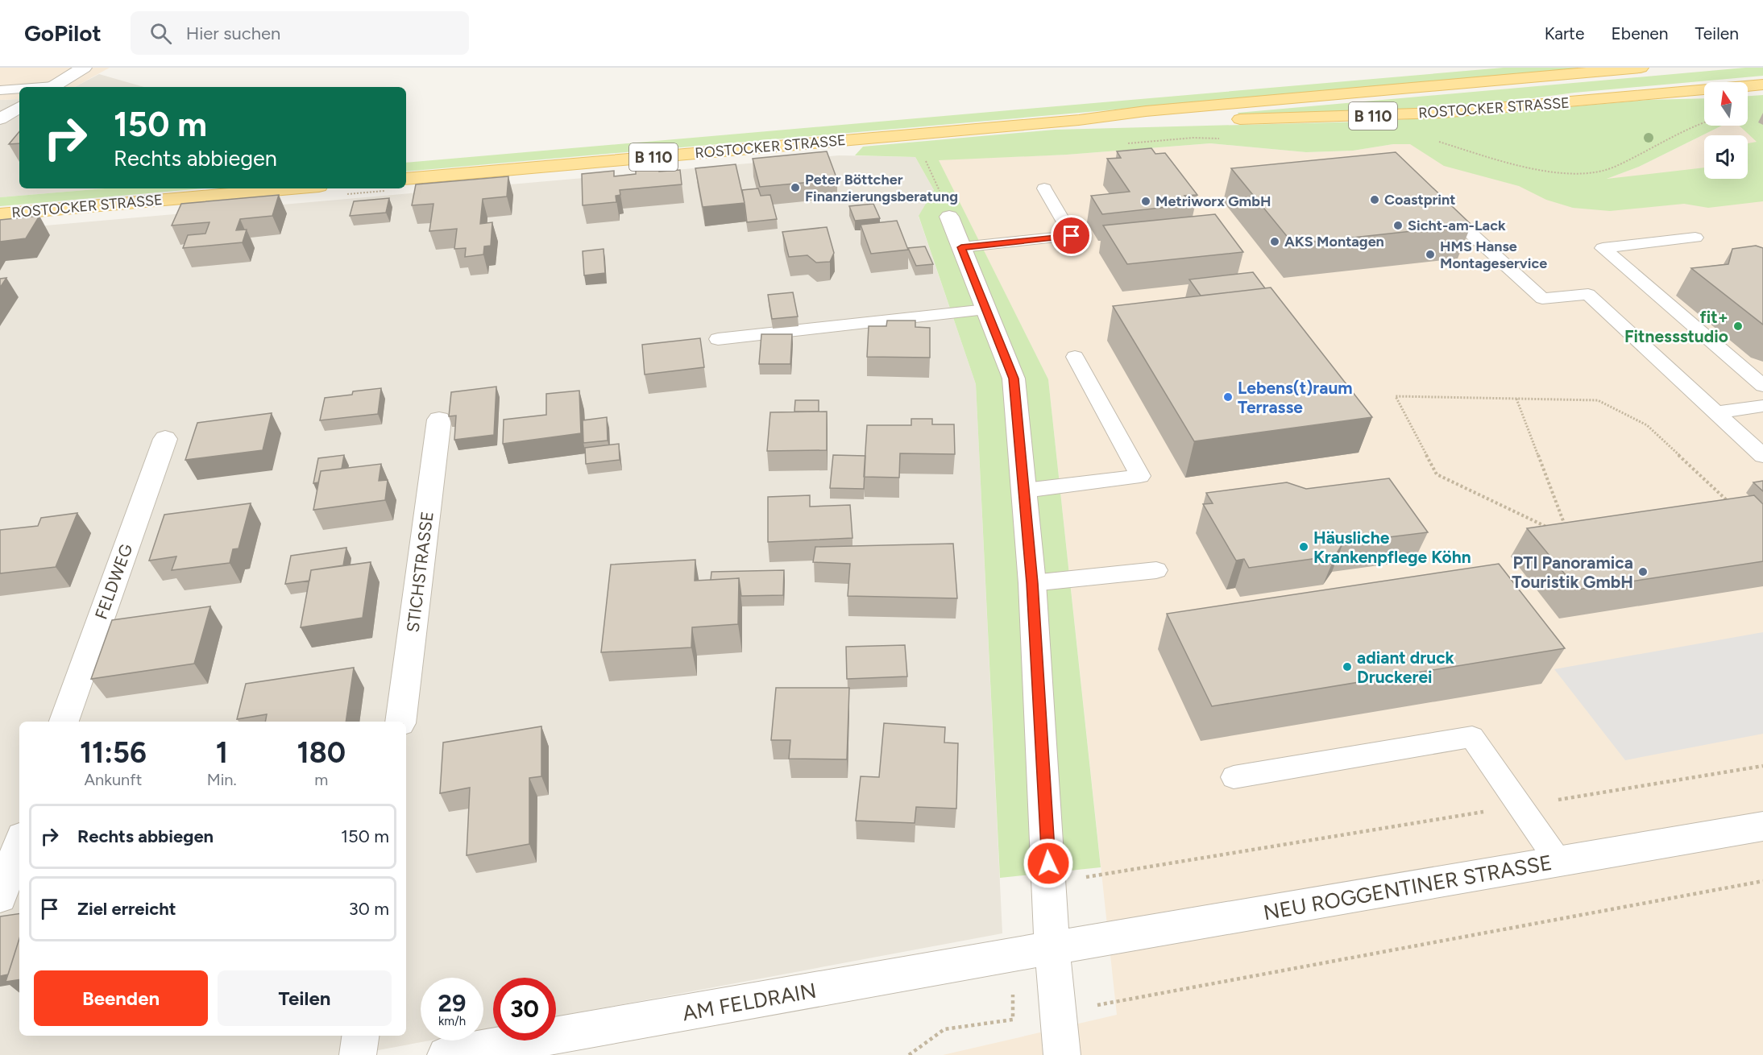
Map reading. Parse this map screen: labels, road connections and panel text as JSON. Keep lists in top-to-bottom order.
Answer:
{
  "streets": {
    "main road": ["ROSTOCKER STRASSE", "B 110"],
    "street": [
      "STICHSTRASSE",
      "FELDWEG",
      "NEU ROGGENTINER STRASSE",
      "AM FELDRAIN"
    ]
  },
  "crossings": [
    ["NEU ROGGENTINER STRASSE", "AM FELDRAIN"]
  ],
  "places": [
    "Peter Böttcher Finanzierungsberatung",
    "Coastprint",
    "Metriworx GmbH",
    "Sicht-am-Lack",
    "AKS Montagen",
    "HMS Hanse Montageservice",
    "fit+ Fitnessstudio",
    "Lebens(t)raum Terrasse",
    "Häusliche Krankenpflege Köhn",
    "PTI Panoramica Touristik GmbH",
    "adiant druck Druckerei"
  ],
  "north": "top",
  "page": {
    "header": "GoPilot",
    "search": "Hier suchen",
    "nav": ["Karte", "Ebenen", "Teilen"],
    "turn": ["150 m", "Rechts abbiegen"],
    "eta": [
      "11:56",
      "Ankunft",
      "1",
      "Min.",
      "180",
      "m"
    ],
    "list": [
      {
        "name": "Rechts abbiegen",
        "value": "150 m"
      },
      {
        "name": "Ziel erreicht",
        "value": "30 m"
      }
    ],
    "buttons": ["Beenden", "Teilen"],
    "speed": "29 km/h",
    "limit": "30"
  }
}
